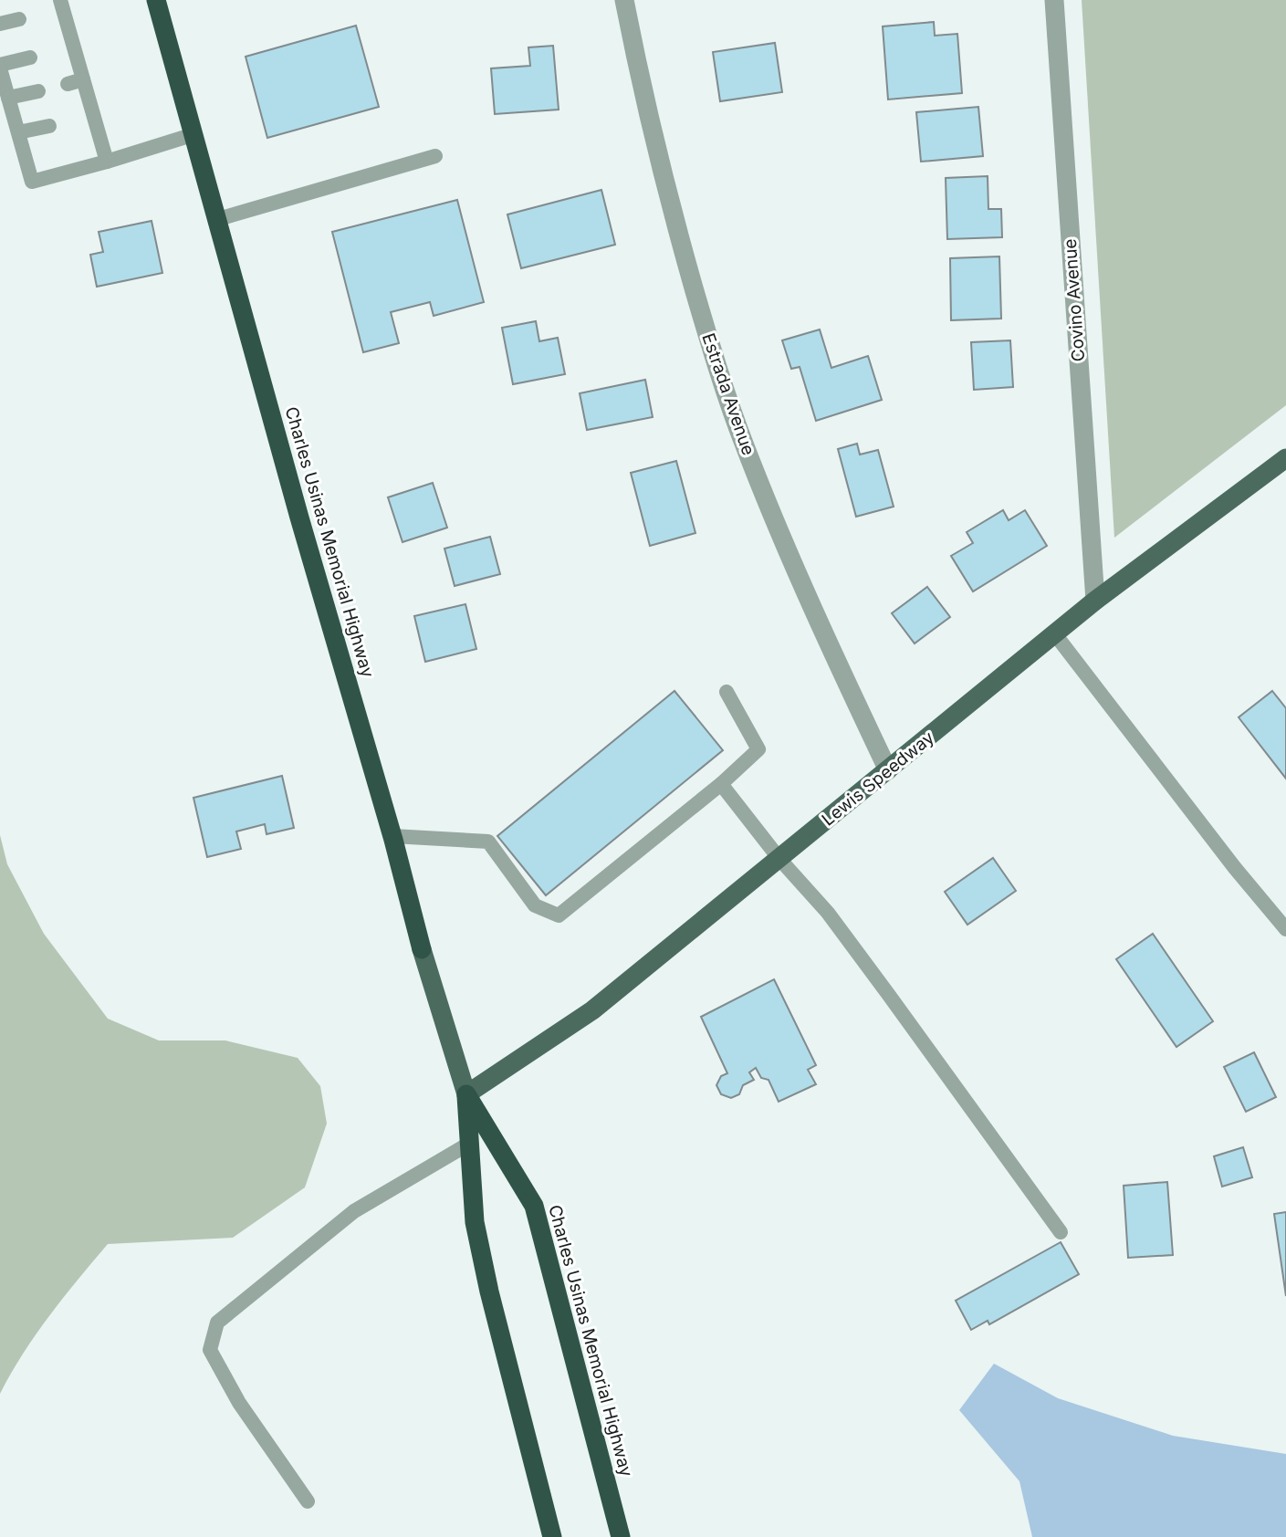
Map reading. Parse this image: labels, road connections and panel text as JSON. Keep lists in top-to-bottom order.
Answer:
{
  "streets": {
    "highway": ["Charles Usinas Memorial Highway"],
    "main road": ["Lewis Speedway"],
    "street": ["Covino Avenue", "Estrada Avenue"]
  },
  "crossings": [
    ["Covino Avenue", "Lewis Speedway"],
    ["Estrada Avenue", "Lewis Speedway"],
    ["Charles Usinas Memorial Highway", "Lewis Speedway"]
  ]
}
